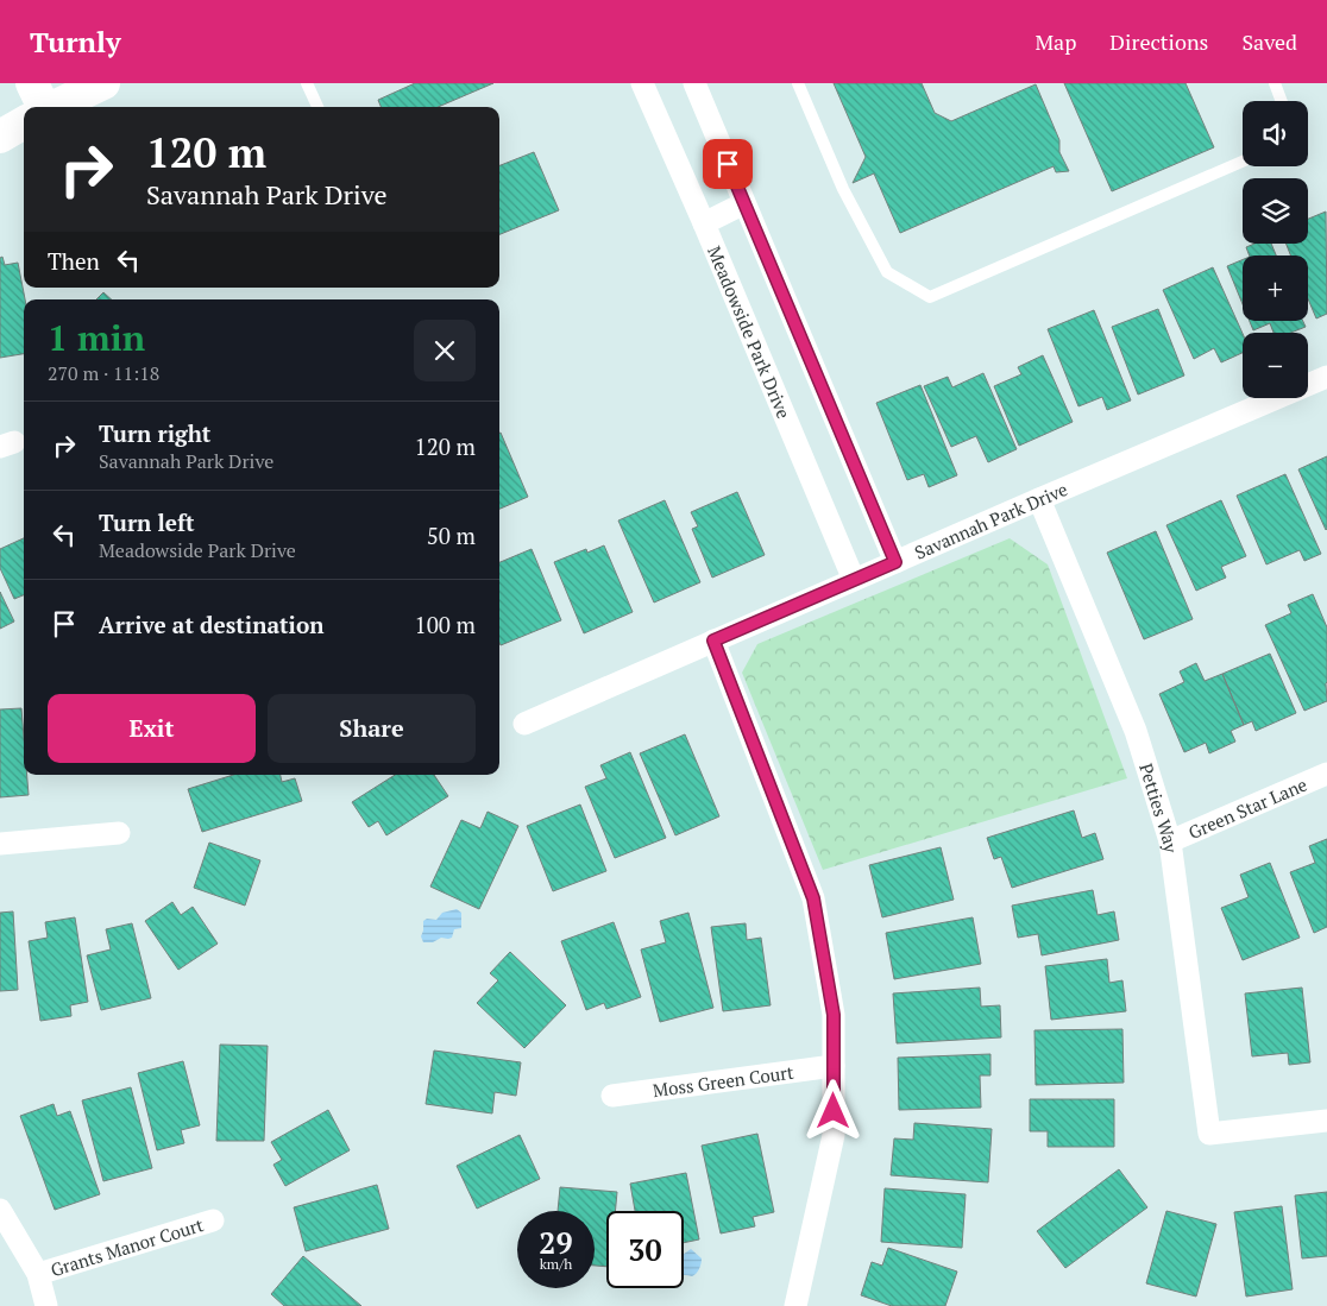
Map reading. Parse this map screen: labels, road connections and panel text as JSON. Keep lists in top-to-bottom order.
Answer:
{
  "streets": {
    "street": [
      "Meadowside Park Drive",
      "Savannah Park Drive",
      "Green Star Lane",
      "Petties Way",
      "Moss Green Court",
      "Grants Manor Court"
    ]
  },
  "crossings": [
    ["Meadowside Park Drive", "Savannah Park Drive"],
    ["Savannah Park Drive", "Petties Way"],
    ["Green Star Lane", "Petties Way"]
  ],
  "page": {
    "header": "Turnly",
    "nav": ["Map", "Directions", "Saved"],
    "map_buttons": ["+", "−"],
    "turn": ["120 m", "Savannah Park Drive"],
    "then": "Then",
    "heading": ["1 min", "270 m · 11:18"],
    "list": [
      {
        "name": "Turn right",
        "note": "Savannah Park Drive",
        "value": "120 m"
      },
      {
        "name": "Turn left",
        "note": "Meadowside Park Drive",
        "value": "50 m"
      },
      {
        "name": "Arrive at destination",
        "value": "100 m"
      }
    ],
    "buttons": ["Exit", "Share"],
    "speed": "29 km/h",
    "limit": "30"
  }
}
